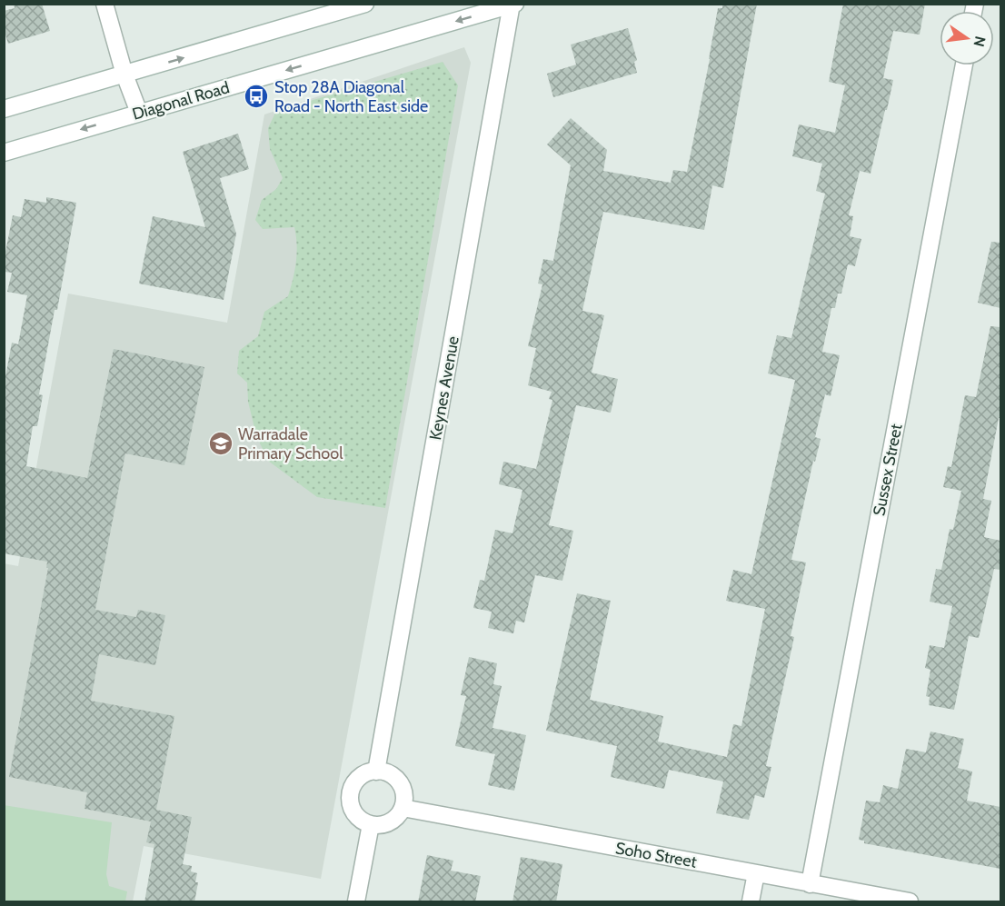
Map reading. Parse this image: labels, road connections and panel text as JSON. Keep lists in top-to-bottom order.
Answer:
{
  "streets": {
    "street": [
      "Diagonal Road",
      "Keynes Avenue",
      "Sussex Street",
      "Soho Street"
    ]
  },
  "crossings": [
    ["Diagonal Road", "Keynes Avenue"],
    ["Keynes Avenue", "Soho Street"],
    ["Sussex Street", "Soho Street"]
  ],
  "places": {
    "bus stop": ["Stop 28A Diagonal Road - North East side"],
    "school or university": ["Warradale Primary School"]
  },
  "north": "right"
}
